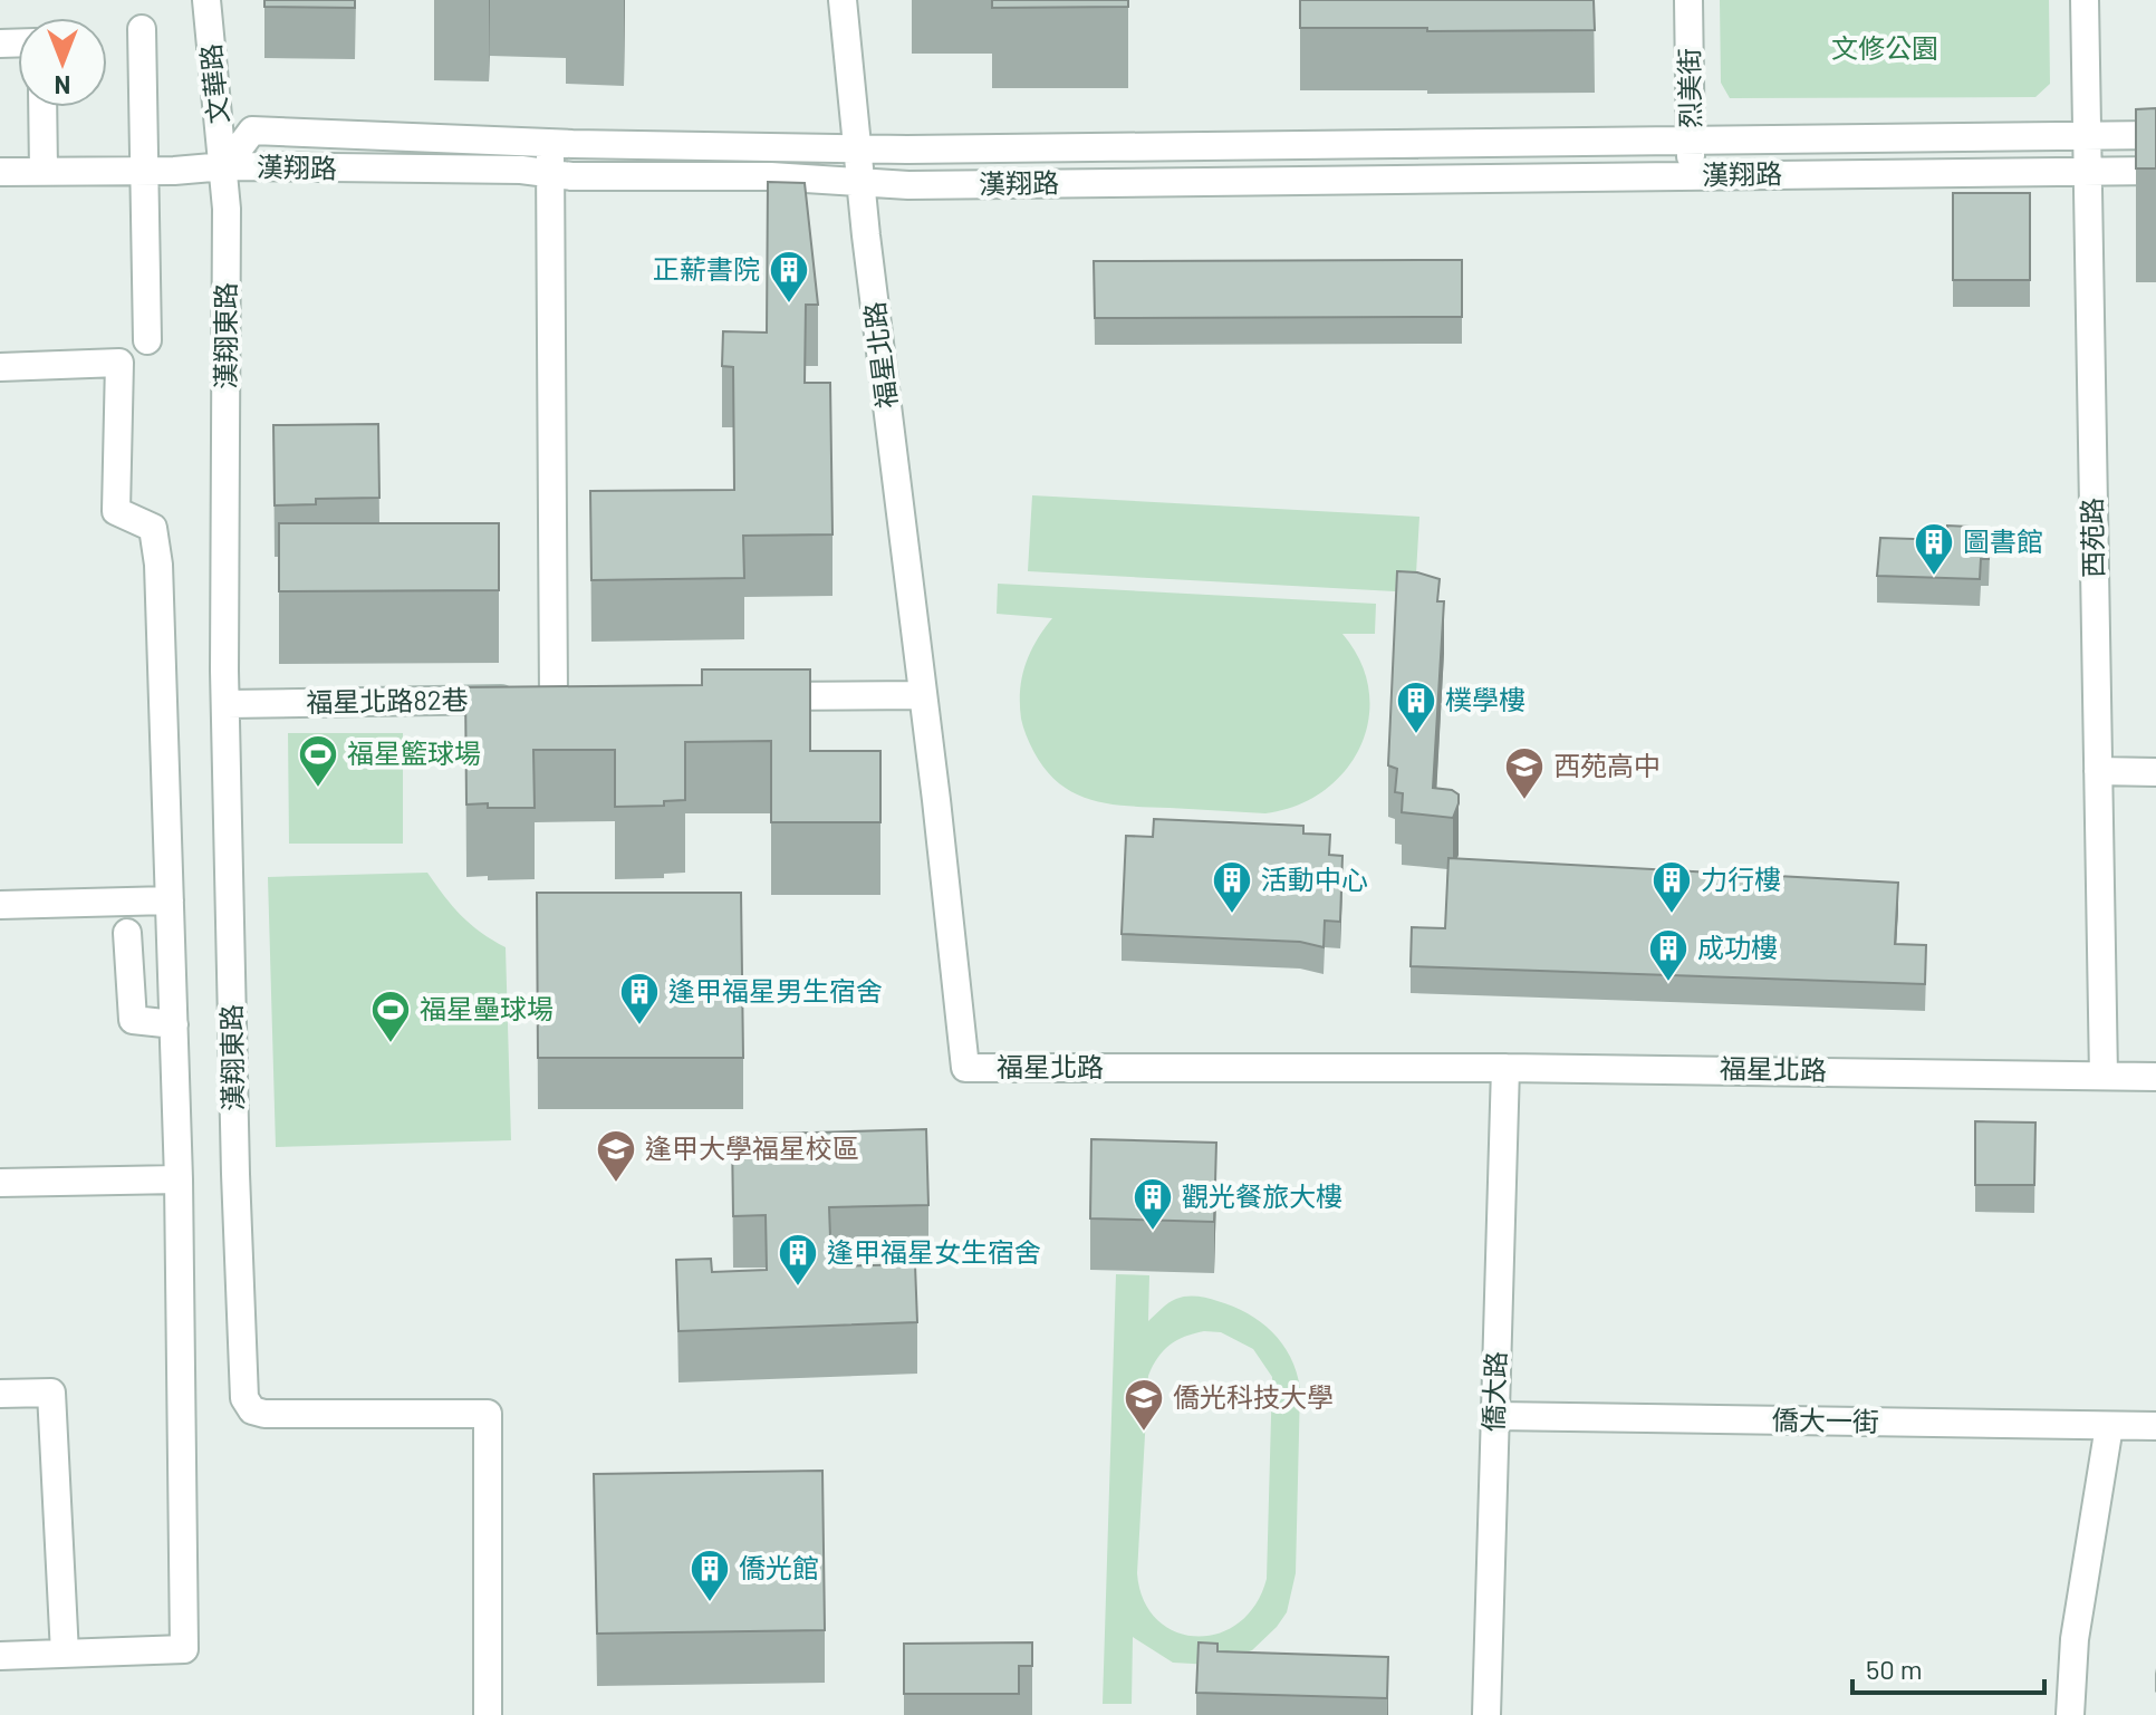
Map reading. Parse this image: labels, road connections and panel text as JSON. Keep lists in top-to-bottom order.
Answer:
{
  "streets": {
    "street": [
      "文華路",
      "烈美街",
      "漢翔路",
      "漢翔東路",
      "福星北路",
      "西苑路",
      "福星北路82巷",
      "僑大路",
      "僑大一街"
    ]
  },
  "crossings": [
    ["文華路", "漢翔路"],
    ["文華路", "漢翔東路"],
    ["烈美街", "漢翔路"],
    ["漢翔路", "漢翔東路"],
    ["漢翔路", "福星北路"],
    ["漢翔路", "西苑路"],
    ["漢翔路", "福星北路82巷"],
    ["漢翔東路", "福星北路82巷"],
    ["福星北路", "西苑路"],
    ["福星北路", "僑大路"],
    ["僑大路", "僑大一街"]
  ],
  "parks": ["文修公園"],
  "places": {
    "building": [
      "正薪書院",
      "圖書館",
      "樸學樓",
      "活動中心",
      "力行樓",
      "成功樓",
      "逢甲福星男生宿舍",
      "觀光餐旅大樓",
      "逢甲福星女生宿舍",
      "僑光館"
    ],
    "sports": ["福星籃球場", "福星壘球場"],
    "school or university": ["西苑高中", "逢甲大學福星校區", "僑光科技大學"]
  },
  "scale_bar": "50 m",
  "north": "bottom"
}
